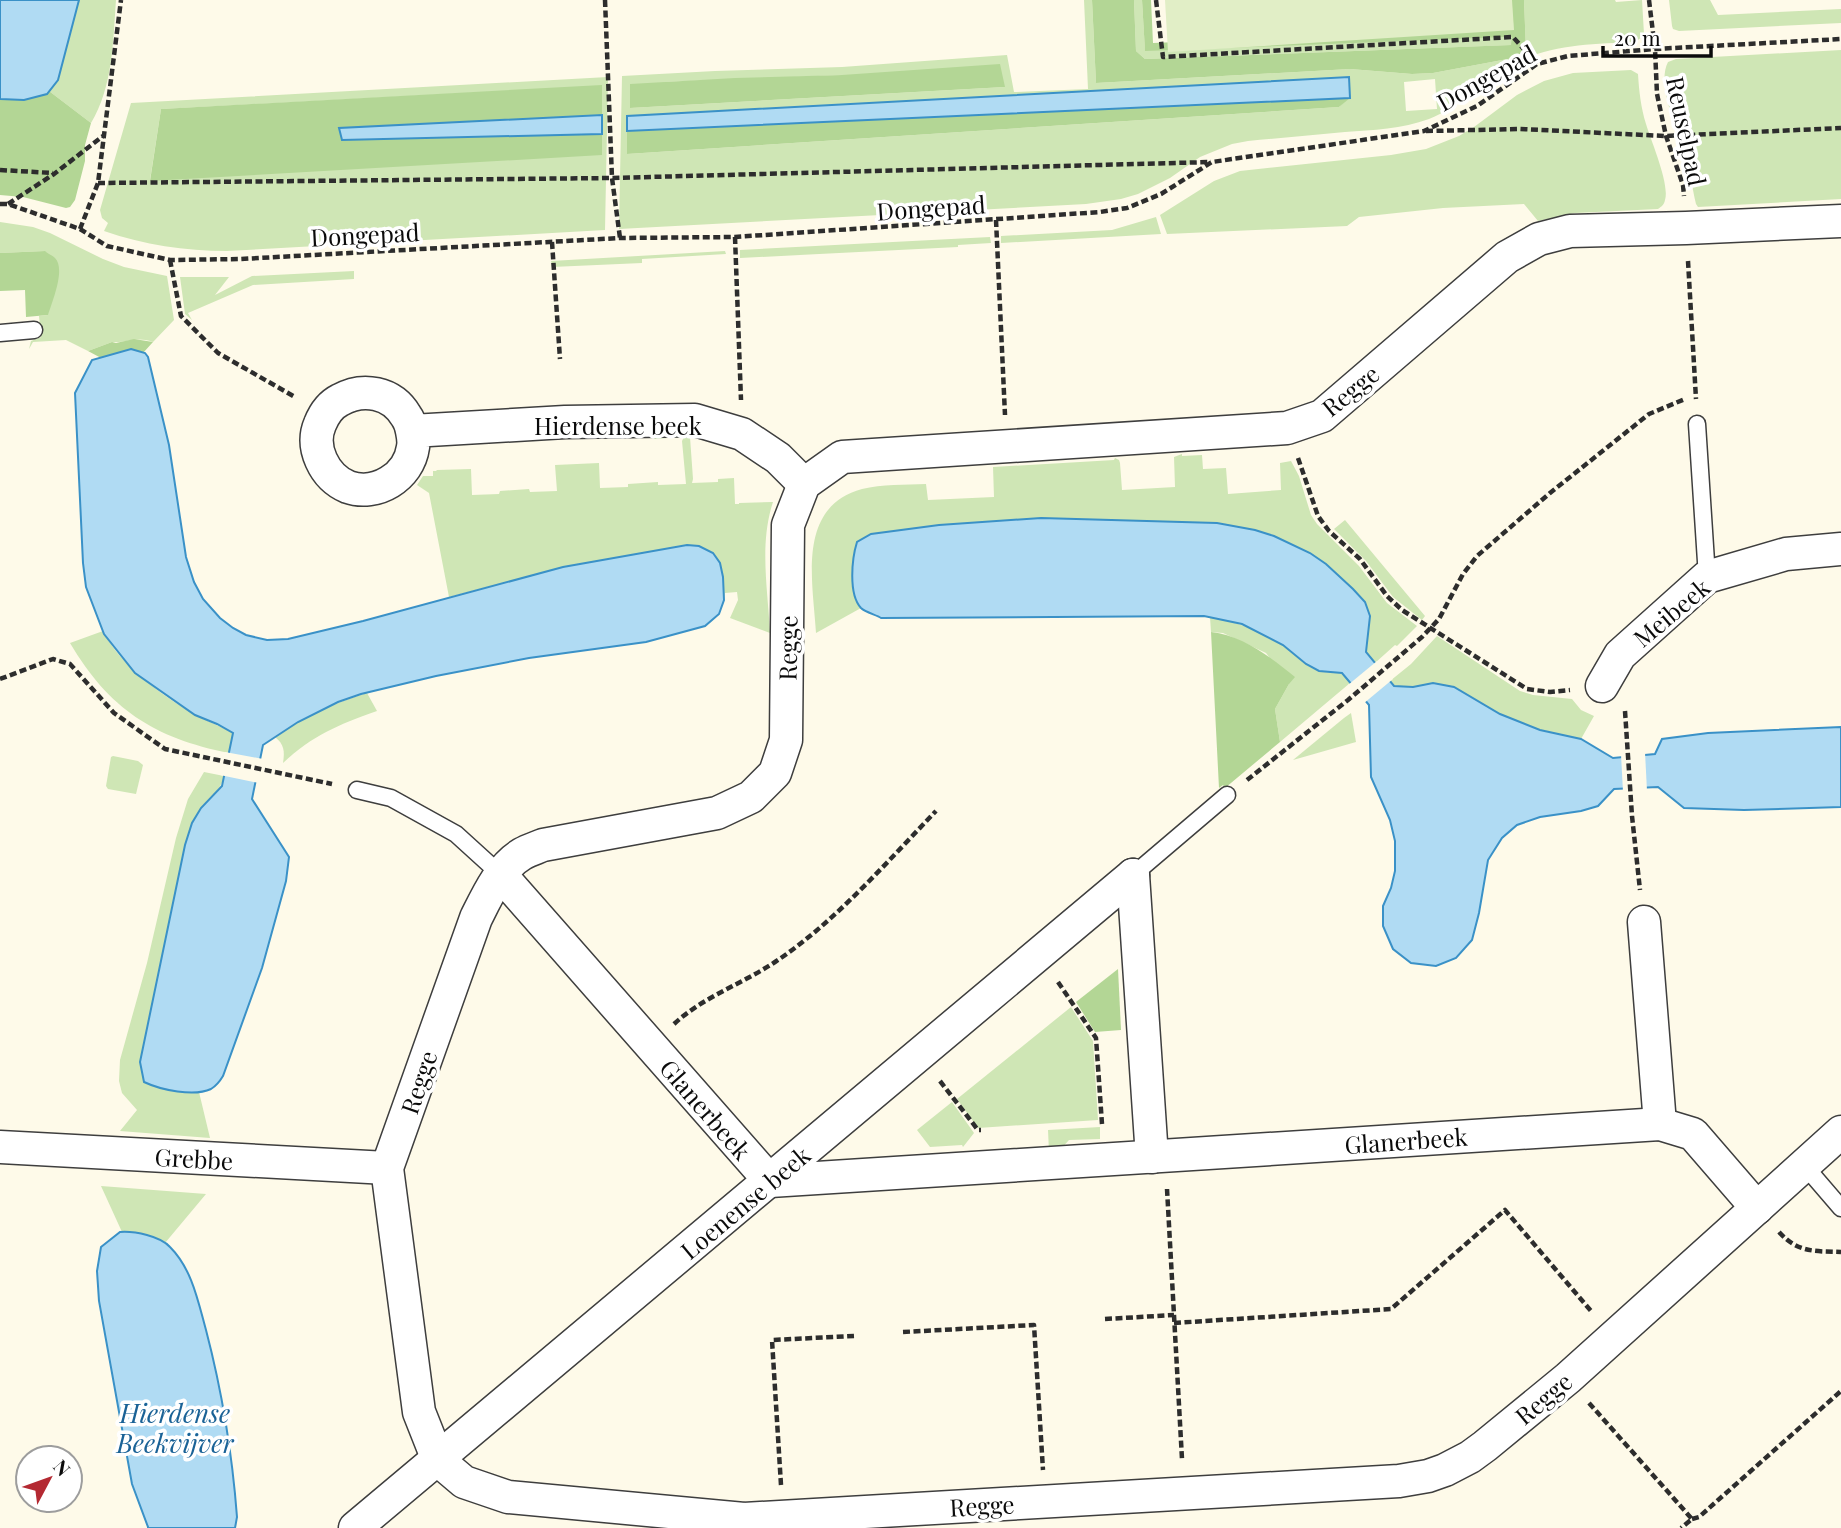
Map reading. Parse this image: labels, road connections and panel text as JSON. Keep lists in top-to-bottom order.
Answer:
{
  "streets": {
    "street": [
      "Regge",
      "Hierdense beek",
      "Meibeek",
      "Glanerbeek",
      "Grebbe",
      "Loenense beek"
    ],
    "path": ["Dongepad", "Reuselpad"]
  },
  "crossings": [
    ["Dongepad", "Reuselpad"],
    ["Reuselpad", "Regge"],
    ["Regge", "Hierdense beek"],
    ["Regge", "Glanerbeek"],
    ["Regge", "Grebbe"],
    ["Regge", "Loenense beek"],
    ["Glanerbeek", "Loenense beek"]
  ],
  "water": ["Hierdense Beekvijver"],
  "scale_bar": "20 m",
  "north": "top right"
}
